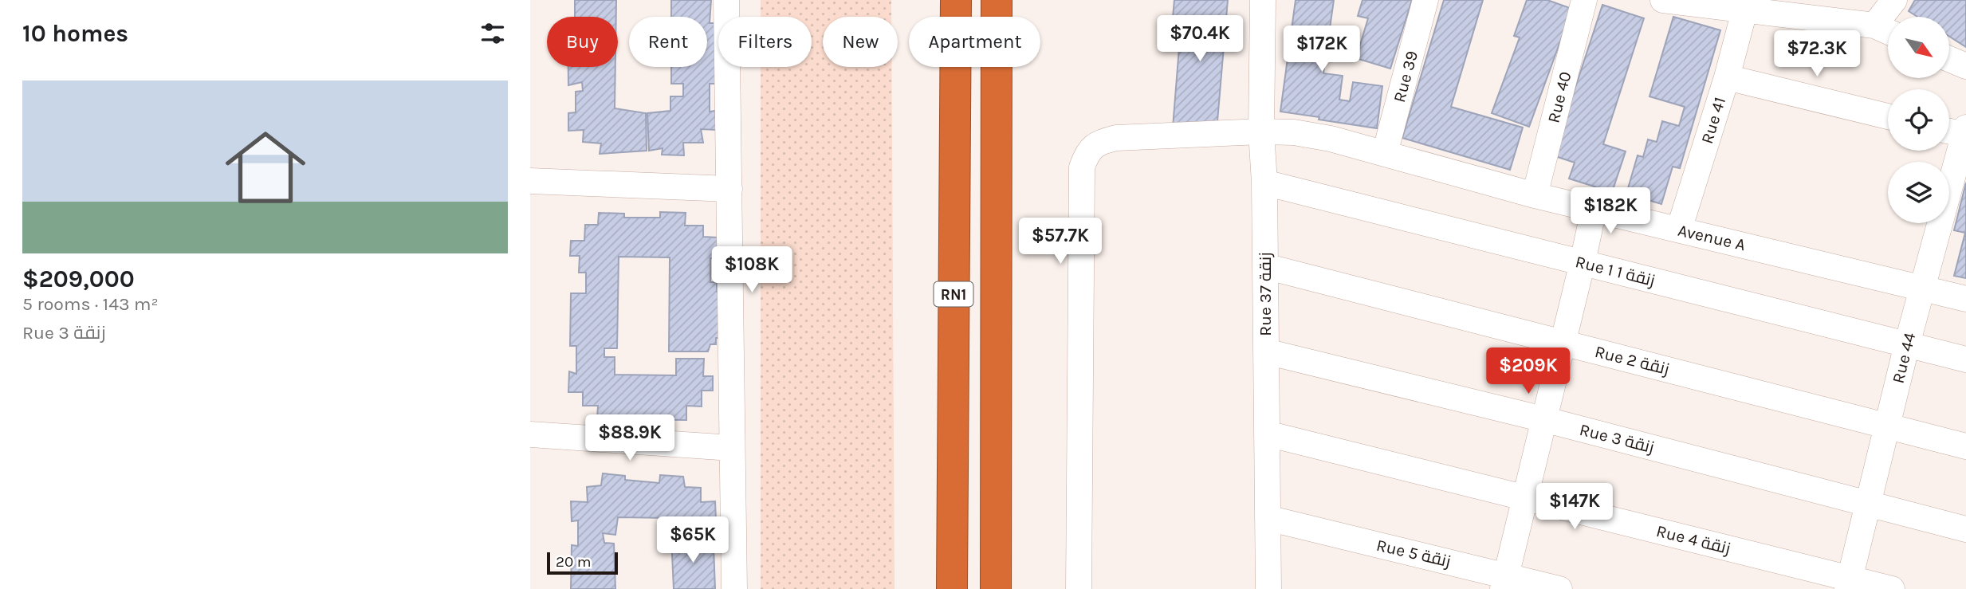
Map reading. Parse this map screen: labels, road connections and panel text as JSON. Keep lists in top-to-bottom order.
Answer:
{
  "streets": {
    "highway": ["RN1"],
    "street": [
      "Rue 39",
      "Rue 40",
      "Rue 41",
      "Avenue A",
      "Rue 1 زنقة 1",
      "Rue 37 زنقة",
      "Rue 44",
      "Rue 2 زنقة",
      "Rue 3 زنقة",
      "Rue 4 زنقة",
      "Rue 5 زنقة"
    ]
  },
  "crossings": [
    ["Rue 39", "Avenue A"],
    ["Rue 40", "Avenue A"],
    ["Rue 41", "Avenue A"],
    ["Avenue A", "Rue 37 زنقة"],
    ["Avenue A", "Rue 44"],
    ["Rue 1 زنقة 1", "Rue 37 زنقة"],
    ["Rue 1 زنقة 1", "Rue 44"],
    ["Rue 37 زنقة", "Rue 2 زنقة"],
    ["Rue 37 زنقة", "Rue 3 زنقة"],
    ["Rue 37 زنقة", "Rue 4 زنقة"],
    ["Rue 37 زنقة", "Rue 5 زنقة"],
    ["Rue 44", "Rue 2 زنقة"],
    ["Rue 44", "Rue 3 زنقة"],
    ["Rue 44", "Rue 4 زنقة"]
  ],
  "scale_bar": "20 m",
  "north": "bottom right",
  "page": {
    "heading": "10 homes",
    "price": [
      "$70.4K",
      "$172K",
      "$72.3K",
      "$182K",
      "$57.7K",
      "$108K",
      "$209K",
      "$88.9K",
      "$147K",
      "$65K"
    ],
    "chip": [
      "Buy",
      "Rent",
      "Filters",
      "New",
      "Apartment"
    ],
    "list": [
      {
        "name": "$209,000",
        "note": "5 rooms · 143 m² · Rue 3 زنقة"
      }
    ],
    "scale": "20 m"
  }
}
